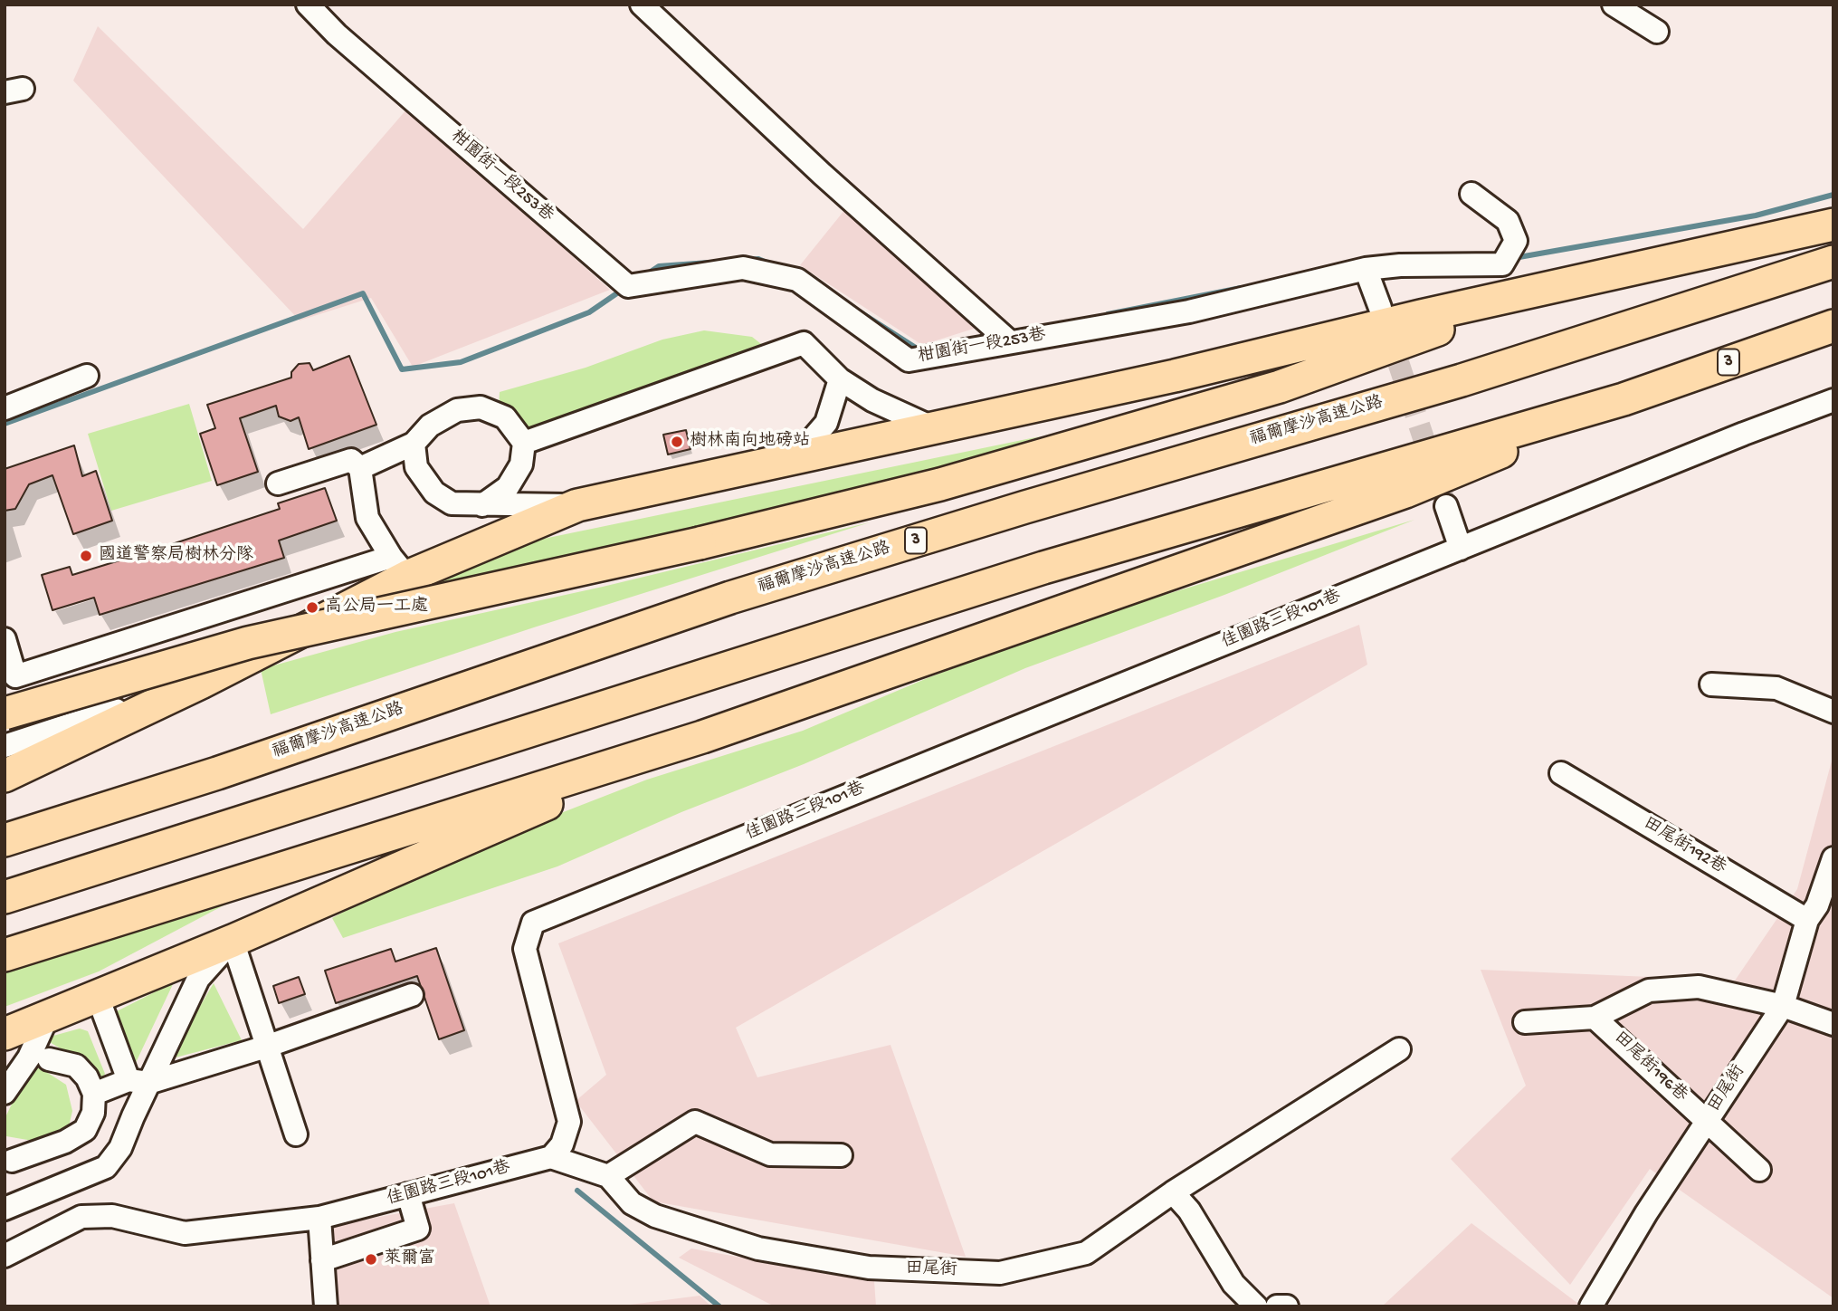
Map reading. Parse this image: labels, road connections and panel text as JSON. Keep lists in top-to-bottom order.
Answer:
{
  "streets": {
    "highway": ["3", "福爾摩沙高速公路"],
    "street": [
      "柑園街一段253巷",
      "佳園路三段101巷",
      "田尾街192巷",
      "田尾街196巷",
      "田尾街"
    ]
  },
  "crossings": [
    ["田尾街192巷", "田尾街"],
    ["田尾街196巷", "田尾街"]
  ],
  "places": [
    "樹林南向地磅站",
    "國道警察局樹林分隊",
    "高公局一工處",
    "萊爾富"
  ]
}
